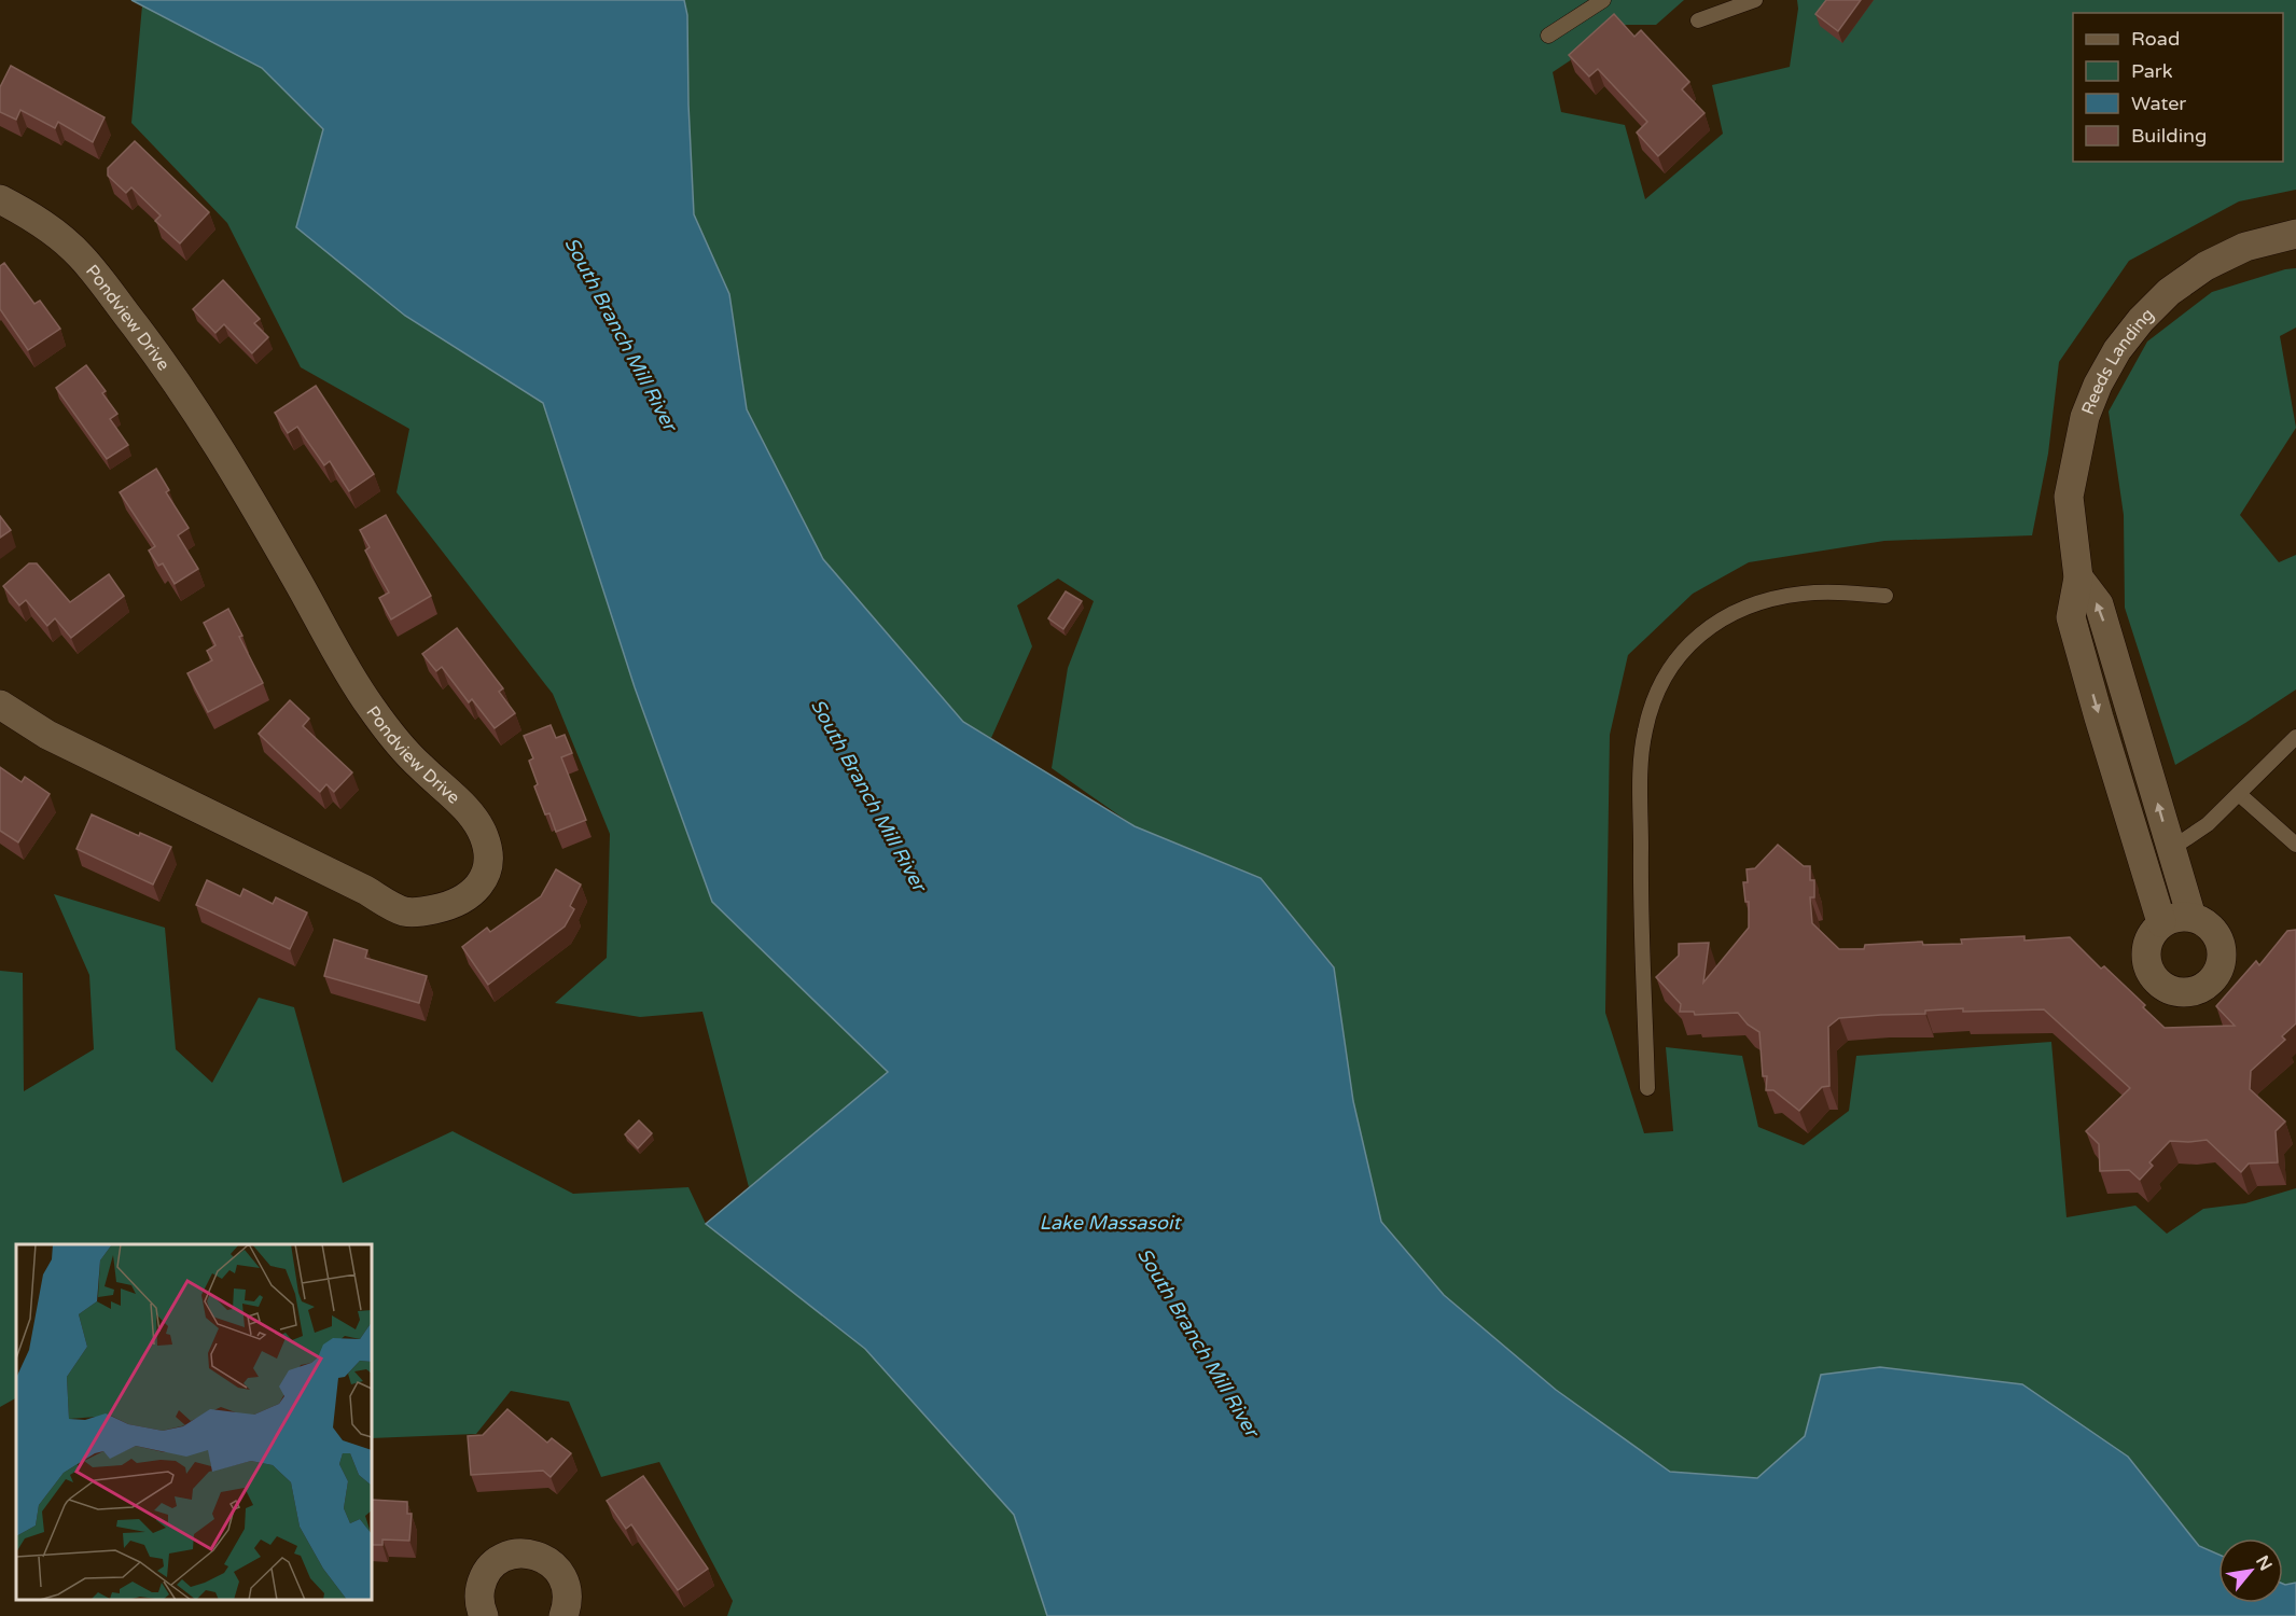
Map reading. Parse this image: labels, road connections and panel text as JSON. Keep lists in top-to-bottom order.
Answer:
{
  "streets": {
    "street": ["Pondview Drive", "Reeds Landing"]
  },
  "water": ["South Branch Mill River", "Lake Massasoit"],
  "legend": [
    "Road",
    "Park",
    "Water",
    "Building"
  ],
  "north": "top right"
}
